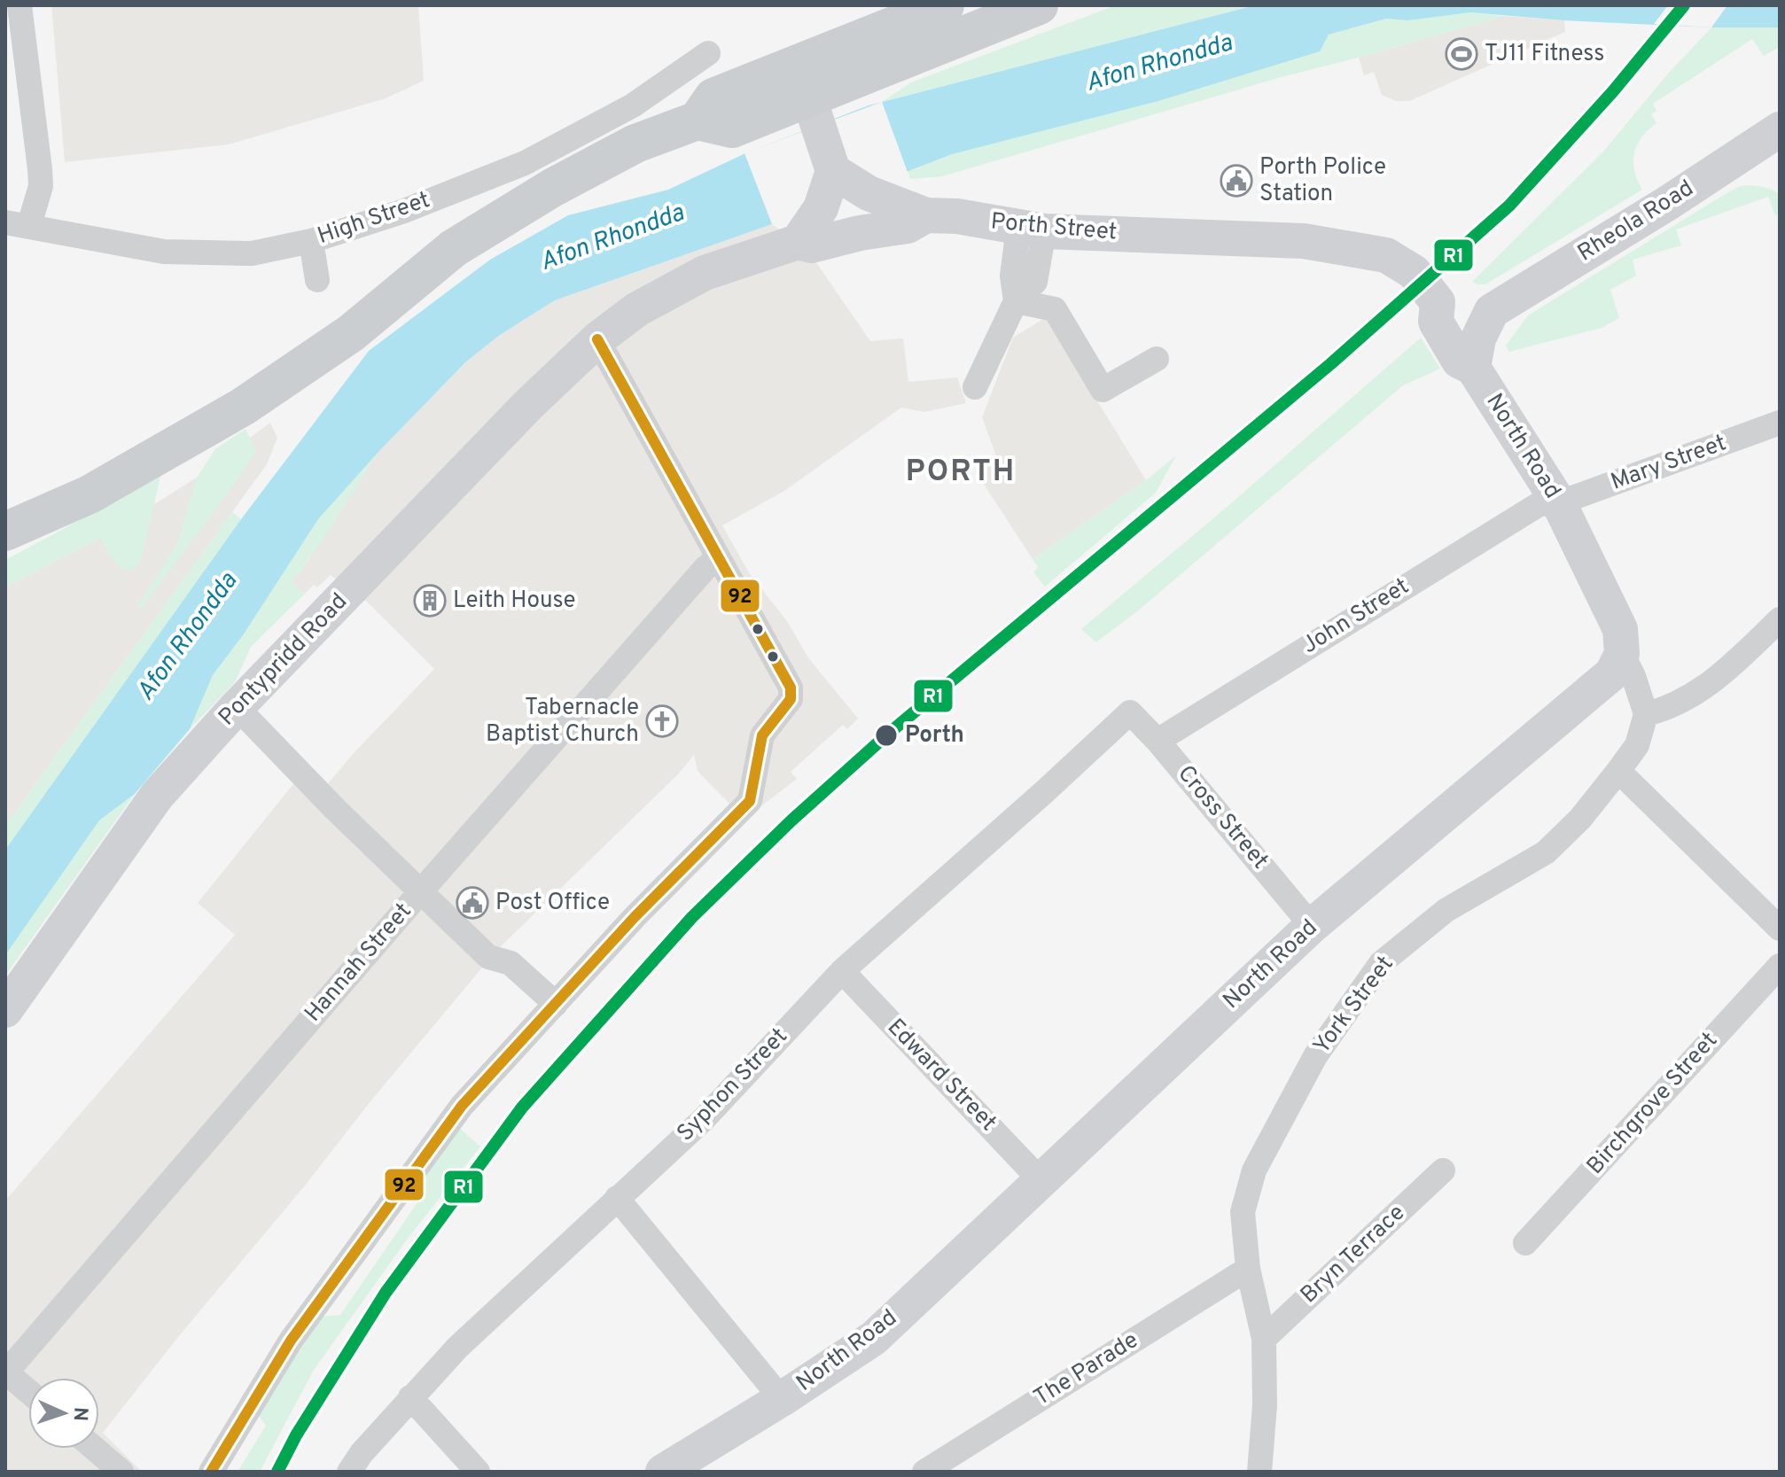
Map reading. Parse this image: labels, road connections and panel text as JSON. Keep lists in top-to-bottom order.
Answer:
{
  "streets": {
    "main road": [
      "Rheola Road",
      "Porth Street",
      "North Road",
      "Pontypridd Road"
    ],
    "street": [
      "High Street",
      "Mary Street",
      "John Street",
      "Cross Street",
      "Hannah Street",
      "York Street",
      "Edward Street",
      "Syphon Street",
      "Birchgrove Street",
      "Bryn Terrace",
      "The Parade"
    ]
  },
  "crossings": [
    ["Porth Street", "North Road"],
    ["Porth Street", "Pontypridd Road"],
    ["North Road", "Mary Street"],
    ["North Road", "John Street"],
    ["North Road", "Cross Street"],
    ["North Road", "Edward Street"],
    ["Mary Street", "John Street"],
    ["John Street", "Cross Street"],
    ["Cross Street", "Syphon Street"],
    ["York Street", "Bryn Terrace"],
    ["York Street", "The Parade"],
    ["Edward Street", "Syphon Street"]
  ],
  "districts": ["PORTH"],
  "water": ["Afon Rhondda"],
  "places": {
    "sports": ["TJ11 Fitness"],
    "public building": ["Porth Police Station", "Post Office"],
    "building": ["Leith House"],
    "church": ["Tabernacle Baptist Church"],
    "other": ["Porth"]
  },
  "lines": ["transit line R1", "transit line 92"],
  "north": "right"
}
